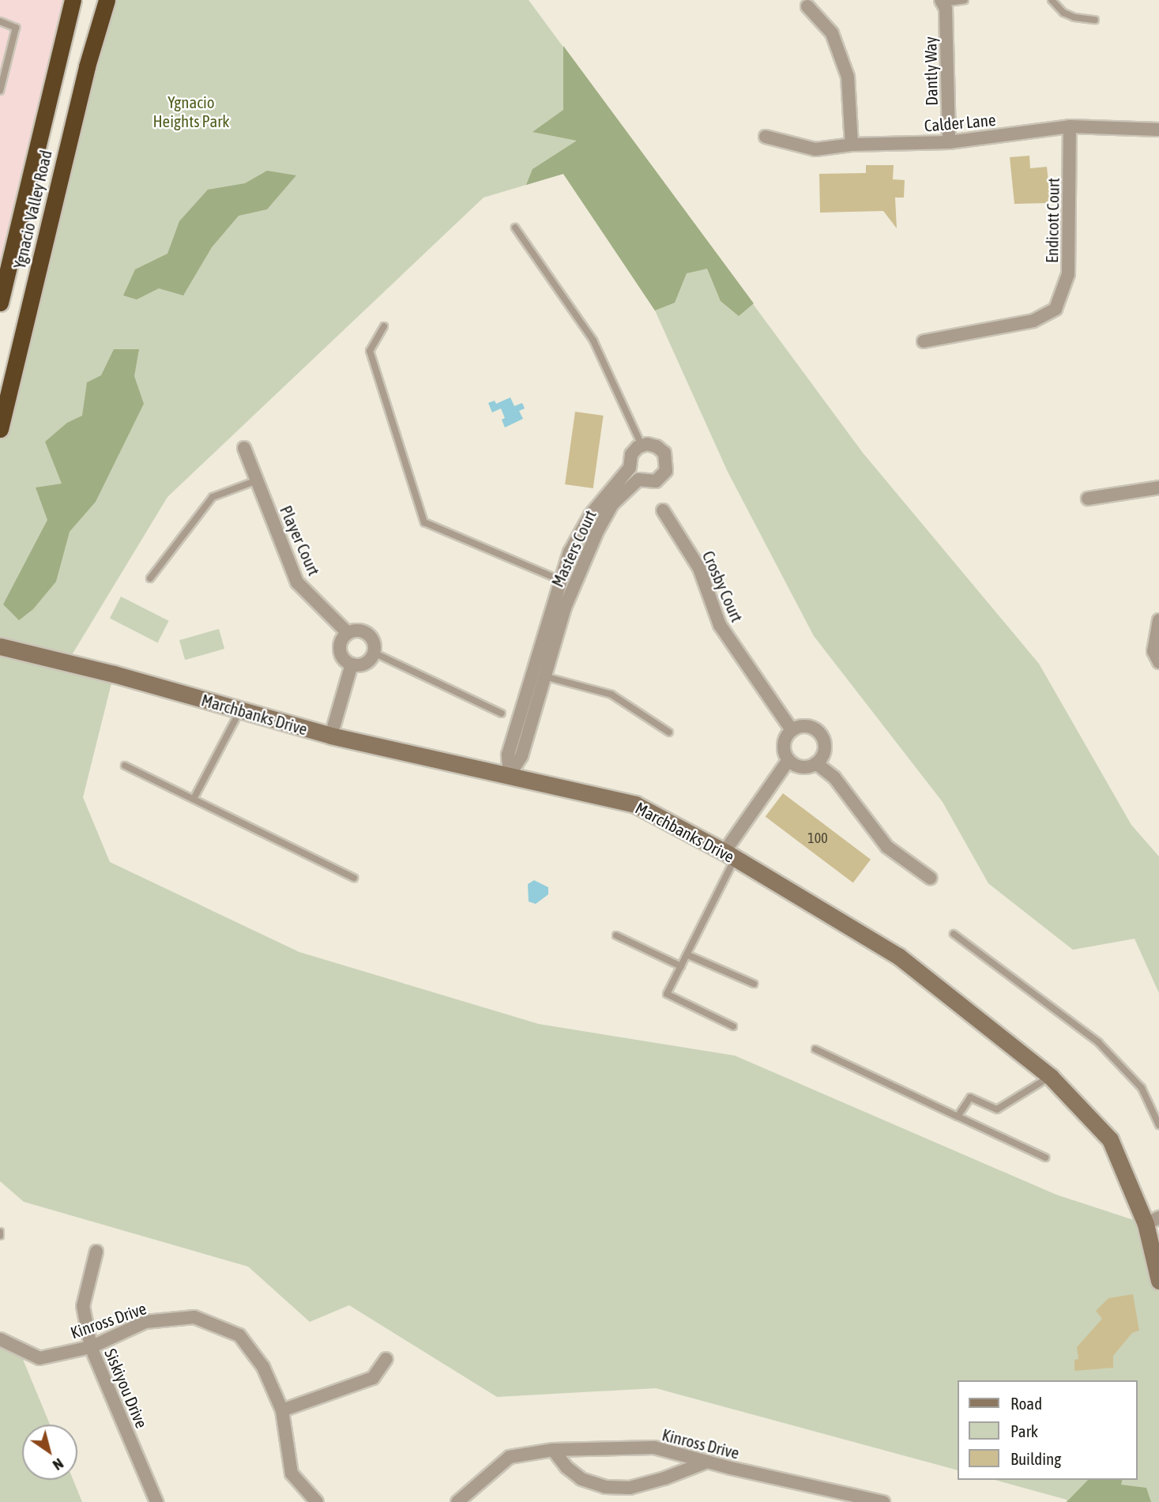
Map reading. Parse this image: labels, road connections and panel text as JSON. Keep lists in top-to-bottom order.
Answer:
{
  "streets": {
    "highway": ["Ygnacio Valley Road"],
    "street": [
      "Dantly Way",
      "Calder Lane",
      "Endicott Court",
      "Player Court",
      "Masters Court",
      "Crosby Court",
      "Marchbanks Drive",
      "Kinross Drive",
      "Siskiyou Drive"
    ]
  },
  "crossings": [
    ["Dantly Way", "Calder Lane"],
    ["Calder Lane", "Endicott Court"],
    ["Masters Court", "Marchbanks Drive"],
    ["Kinross Drive", "Siskiyou Drive"]
  ],
  "parks": ["Ygnacio Heights Park"],
  "house_numbers": ["100"],
  "legend": ["Road", "Park", "Building"],
  "north": "bottom right"
}
